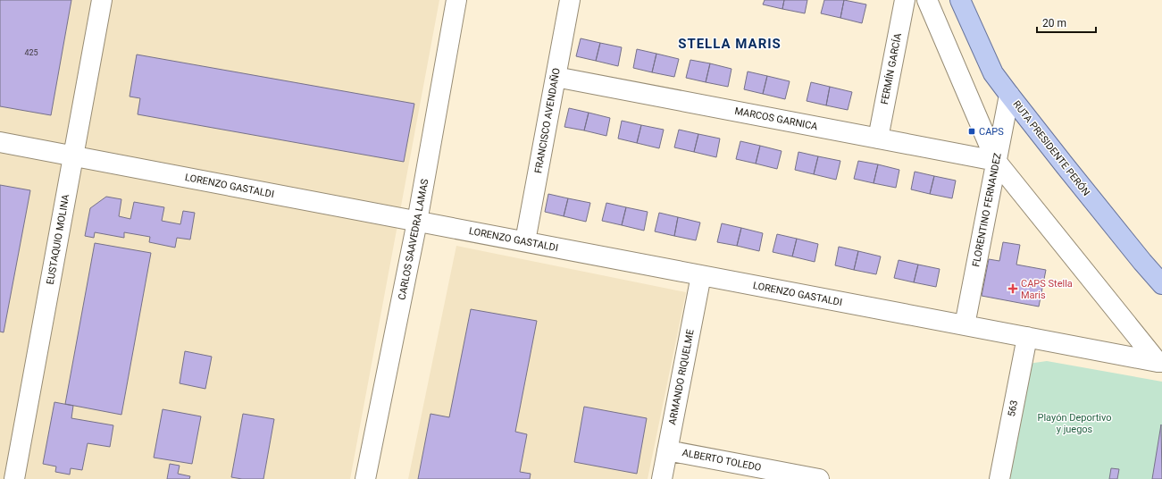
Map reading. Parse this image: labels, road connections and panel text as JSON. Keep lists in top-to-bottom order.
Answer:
{
  "streets": {
    "main road": ["RUTA PRESIDENTE PERÓN"],
    "street": [
      "FERMÍN GARCÍA",
      "MARCOS GARNICA",
      "FRANCISCO AVENDAÑO",
      "LORENZO GASTALDI",
      "FLORENTINO FERNANDEZ",
      "EUSTAQUIO MOLINA",
      "CARLOS SAAVEDRA LAMAS",
      "ARMANDO RIQUELME",
      "563",
      "ALBERTO TOLEDO"
    ]
  },
  "crossings": [
    ["FERMÍN GARCÍA", "MARCOS GARNICA"],
    ["MARCOS GARNICA", "FRANCISCO AVENDAÑO"],
    ["MARCOS GARNICA", "FLORENTINO FERNANDEZ"],
    ["FRANCISCO AVENDAÑO", "LORENZO GASTALDI"],
    ["RUTA PRESIDENTE PERÓN", "FLORENTINO FERNANDEZ"],
    ["LORENZO GASTALDI", "FLORENTINO FERNANDEZ"],
    ["LORENZO GASTALDI", "EUSTAQUIO MOLINA"],
    ["LORENZO GASTALDI", "CARLOS SAAVEDRA LAMAS"],
    ["LORENZO GASTALDI", "ARMANDO RIQUELME"],
    ["LORENZO GASTALDI", "563"],
    ["ARMANDO RIQUELME", "ALBERTO TOLEDO"]
  ],
  "districts": ["STELLA MARIS"],
  "parks": ["Playón Deportivo y juegos"],
  "places": {
    "transit": ["CAPS"],
    "health": ["CAPS Stella Maris"]
  },
  "house_numbers": ["425"],
  "scale_bar": "20 m"
}
